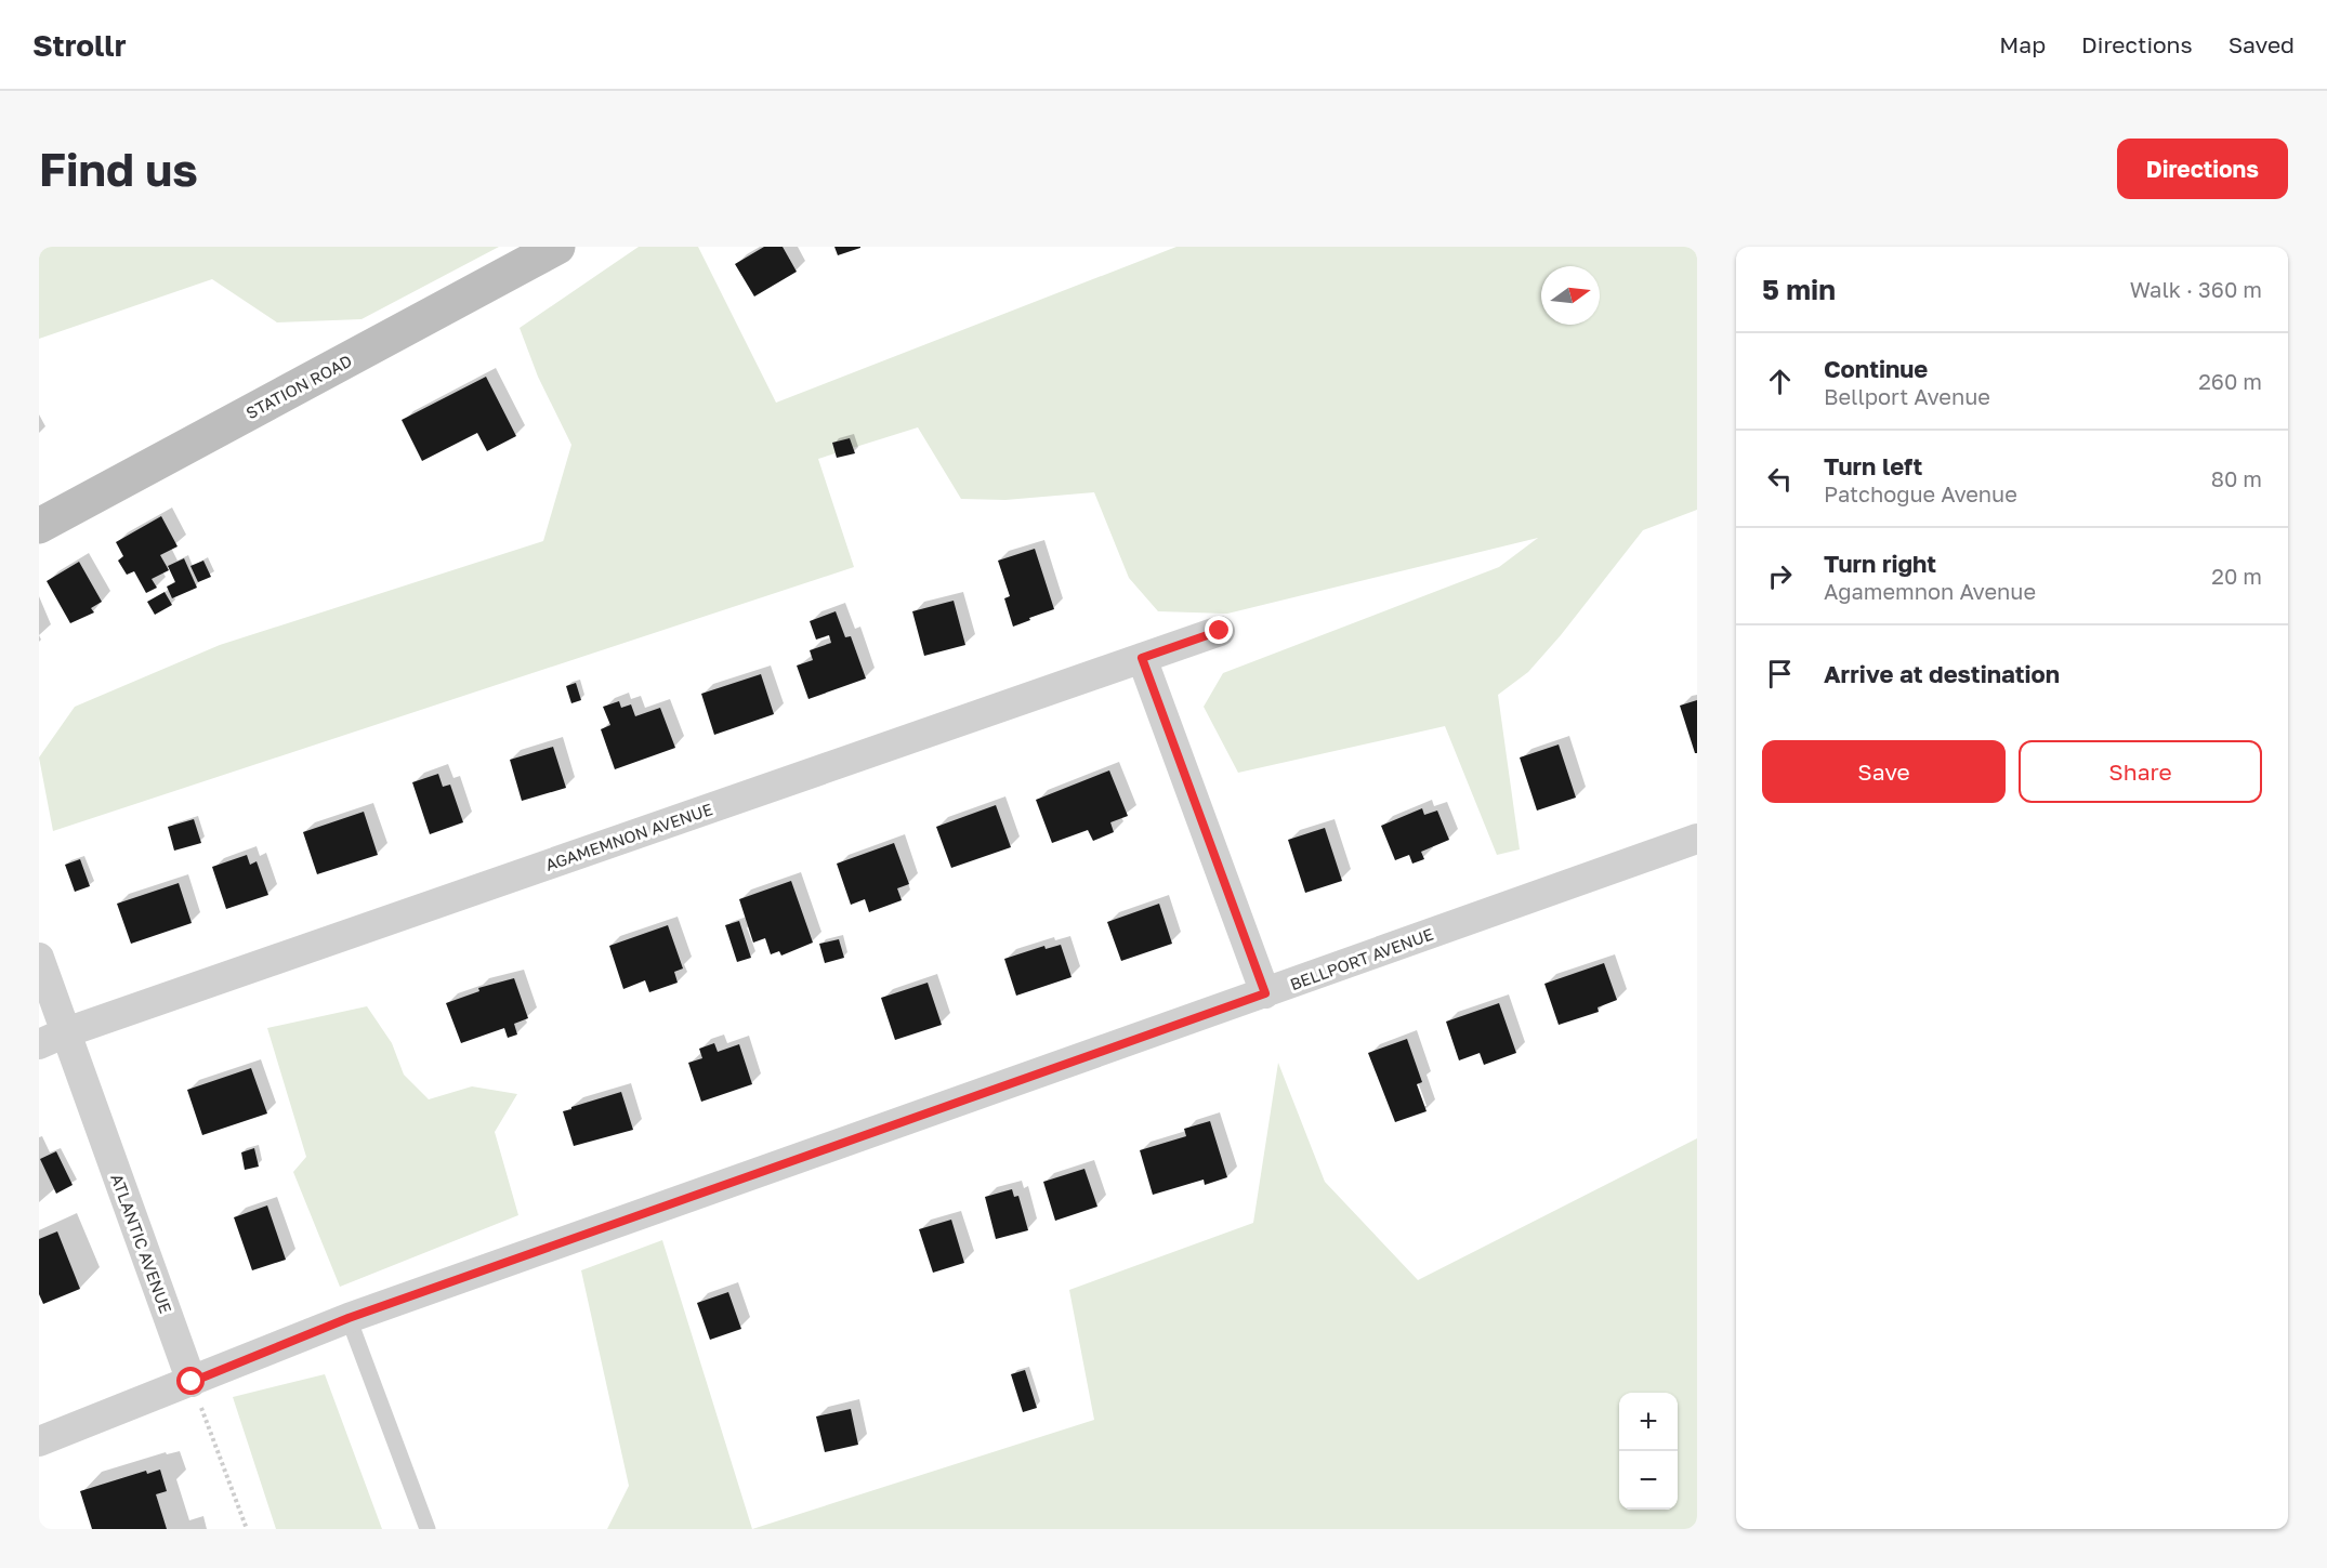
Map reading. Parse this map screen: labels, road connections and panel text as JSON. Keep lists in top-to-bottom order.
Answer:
{
  "streets": {
    "main road": ["STATION ROAD"],
    "street": ["AGAMEMNON AVENUE", "BELLPORT AVENUE", "ATLANTIC AVENUE"]
  },
  "crossings": [
    ["AGAMEMNON AVENUE", "ATLANTIC AVENUE"],
    ["BELLPORT AVENUE", "ATLANTIC AVENUE"]
  ],
  "north": "right",
  "page": {
    "header": "Strollr",
    "nav": ["Map", "Directions", "Saved"],
    "buttons": [
      "Directions",
      ["Save", "Share"]
    ],
    "title": "Find us",
    "heading": ["5 min", "Walk · 360 m"],
    "list": [
      ["Continue", "Bellport Avenue", "260 m"],
      ["Turn left", "Patchogue Avenue", "80 m"],
      ["Turn right", "Agamemnon Avenue", "20 m"],
      "Arrive at destination"
    ],
    "map_buttons": ["+", "−"]
  }
}
